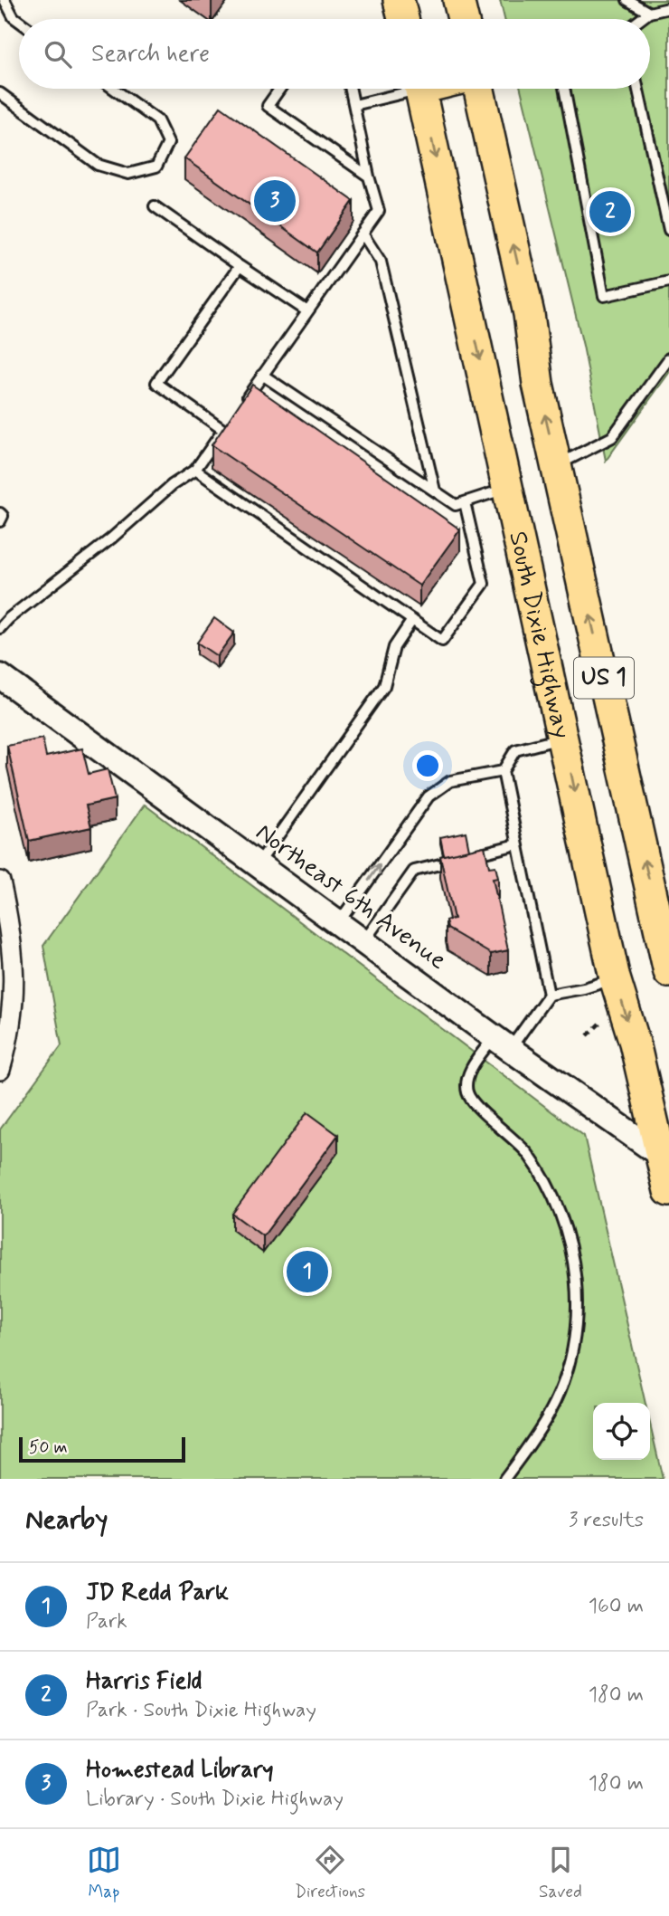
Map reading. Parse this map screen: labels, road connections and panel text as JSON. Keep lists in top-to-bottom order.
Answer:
{
  "streets": {
    "highway": ["South Dixie Highway", "US 1"],
    "street": ["Northeast 6th Avenue"]
  },
  "crossings": [
    ["South Dixie Highway", "Northeast 6th Avenue"]
  ],
  "scale_bar": "50 m",
  "page": {
    "search": "Search here",
    "pins": ["3", "2", "1"],
    "scale": "50 m",
    "heading": ["Nearby", "3 results"],
    "list": [
      {
        "mark": "1",
        "name": "JD Redd Park",
        "note": "Park",
        "value": "160 m"
      },
      {
        "mark": "2",
        "name": "Harris Field",
        "note": "Park · South Dixie Highway",
        "value": "180 m"
      },
      {
        "mark": "3",
        "name": "Homestead Library",
        "note": "Library · South Dixie Highway",
        "value": "180 m"
      }
    ],
    "nav": ["Map", "Directions", "Saved"]
  }
}
